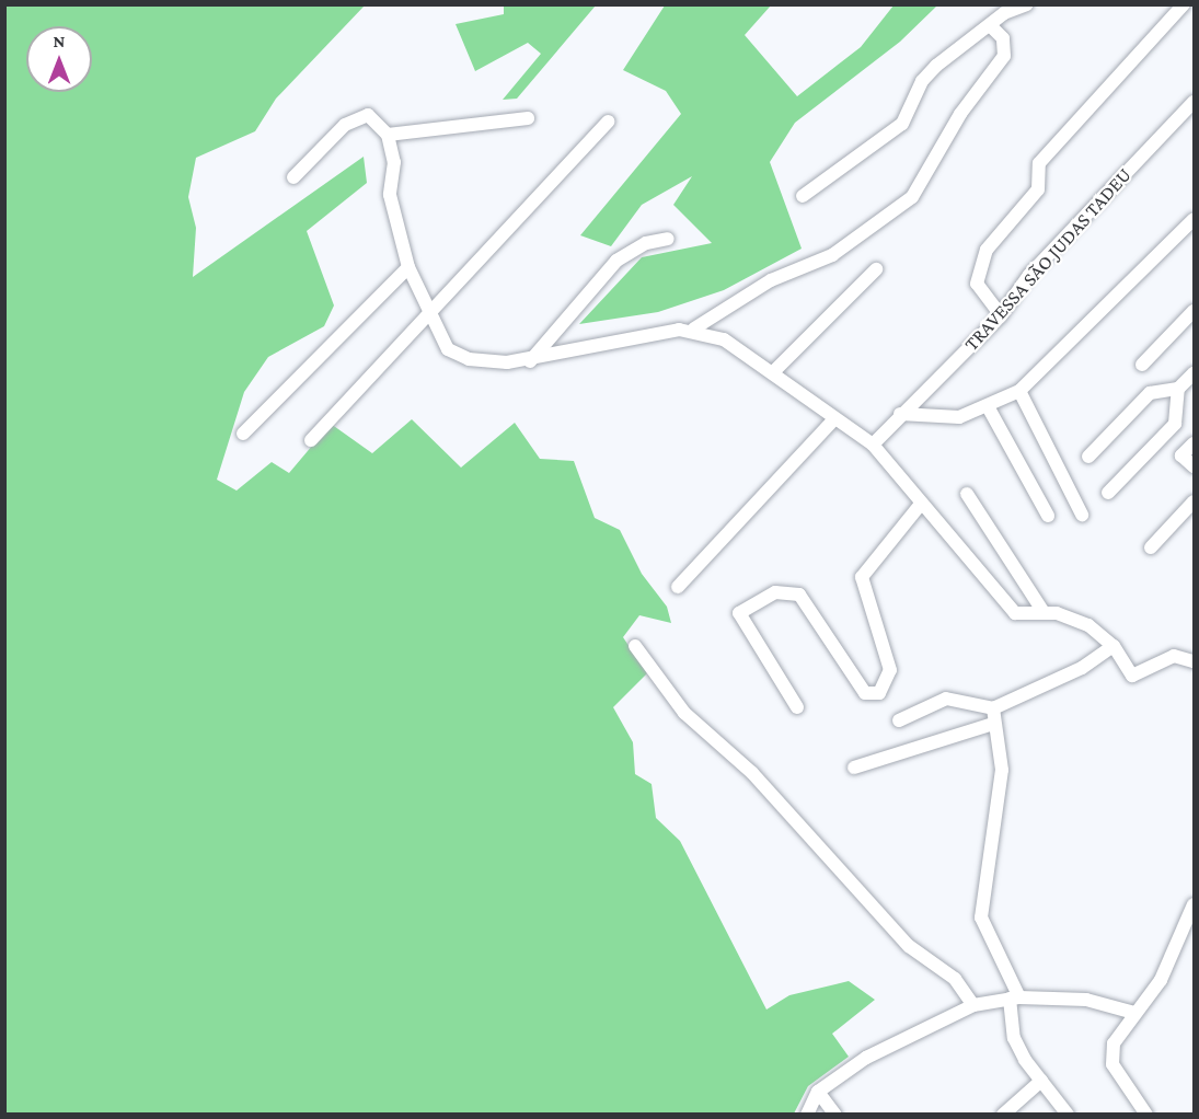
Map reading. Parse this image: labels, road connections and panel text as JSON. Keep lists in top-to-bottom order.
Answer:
{
  "streets": {
    "street": ["TRAVESSA SÃO JUDAS TADEU"]
  },
  "north": "top"
}
